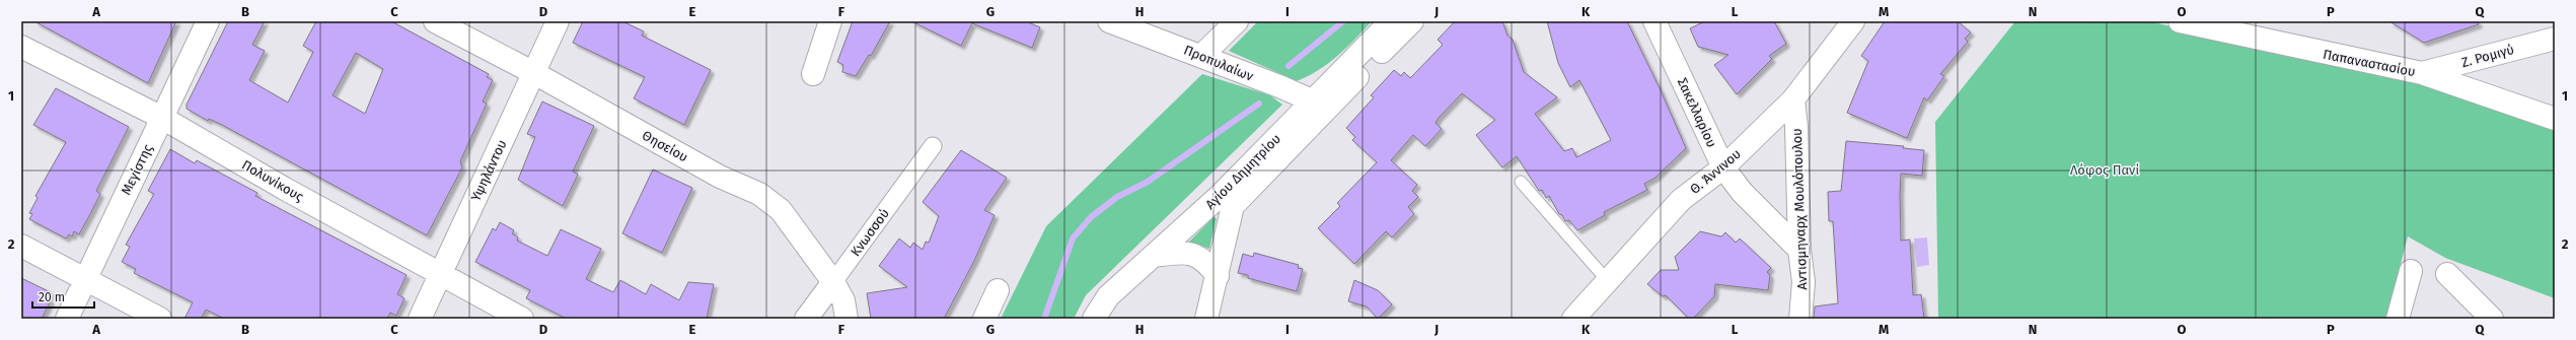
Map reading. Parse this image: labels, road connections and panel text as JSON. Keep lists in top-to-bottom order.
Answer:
{
  "streets": {
    "street": [
      "Ζ. Ρομιγύ",
      "Προπυλαίων",
      "Παπαναστασίου",
      "Σακελλαρίου",
      "Θησείου",
      "Μεγίστης",
      "Υψηλάντου",
      "Αγίου Δημητρίου",
      "Θ. Άννινου",
      "Πολυνίκους",
      "Αντισμηναρχ Μουλόπουλου",
      "Κνωσσού"
    ]
  },
  "crossings": [
    ["Ζ. Ρομιγύ", "Παπαναστασίου"],
    ["Προπυλαίων", "Αγίου Δημητρίου"],
    ["Σακελλαρίου", "Θ. Άννινου"],
    ["Σακελλαρίου", "Αντισμηναρχ Μουλόπουλου"],
    ["Θησείου", "Υψηλάντου"],
    ["Θησείου", "Κνωσσού"],
    ["Μεγίστης", "Πολυνίκους"],
    ["Υψηλάντου", "Πολυνίκους"],
    ["Θ. Άννινου", "Αντισμηναρχ Μουλόπουλου"]
  ],
  "parks": ["Λόφος Πανί"],
  "scale_bar": "20 m",
  "grid": {
    "columns": [
      "A",
      "B",
      "C",
      "D",
      "E",
      "F",
      "G",
      "H",
      "I",
      "J",
      "K",
      "L",
      "M",
      "N",
      "O",
      "P",
      "Q"
    ],
    "rows": ["1", "2"]
  }
}
